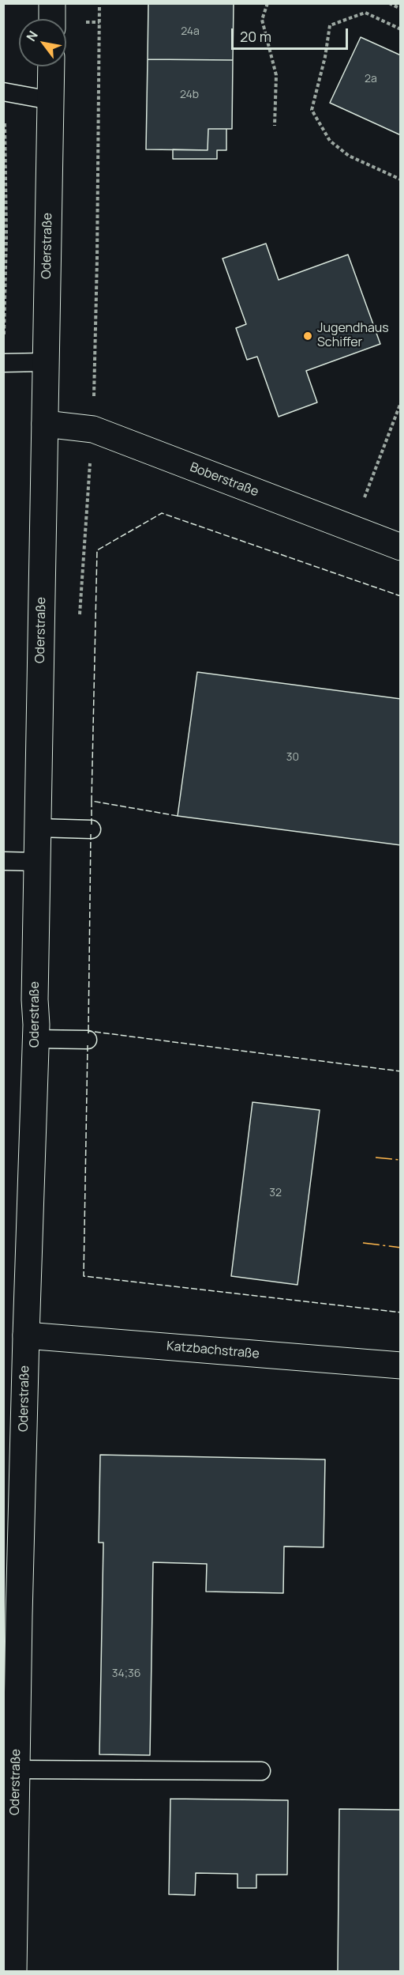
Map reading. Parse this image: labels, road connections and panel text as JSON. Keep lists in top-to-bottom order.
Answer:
{
  "streets": {
    "main road": ["Oderstraße", "Boberstraße", "Katzbachstraße"]
  },
  "crossings": [
    ["Oderstraße", "Boberstraße"],
    ["Oderstraße", "Katzbachstraße"]
  ],
  "places": ["Jugendhaus Schiffer"],
  "house_numbers": [
    "24a",
    "2a",
    "24b",
    "30",
    "32",
    "34;36"
  ],
  "scale_bar": "20 m",
  "north": "top left"
}
